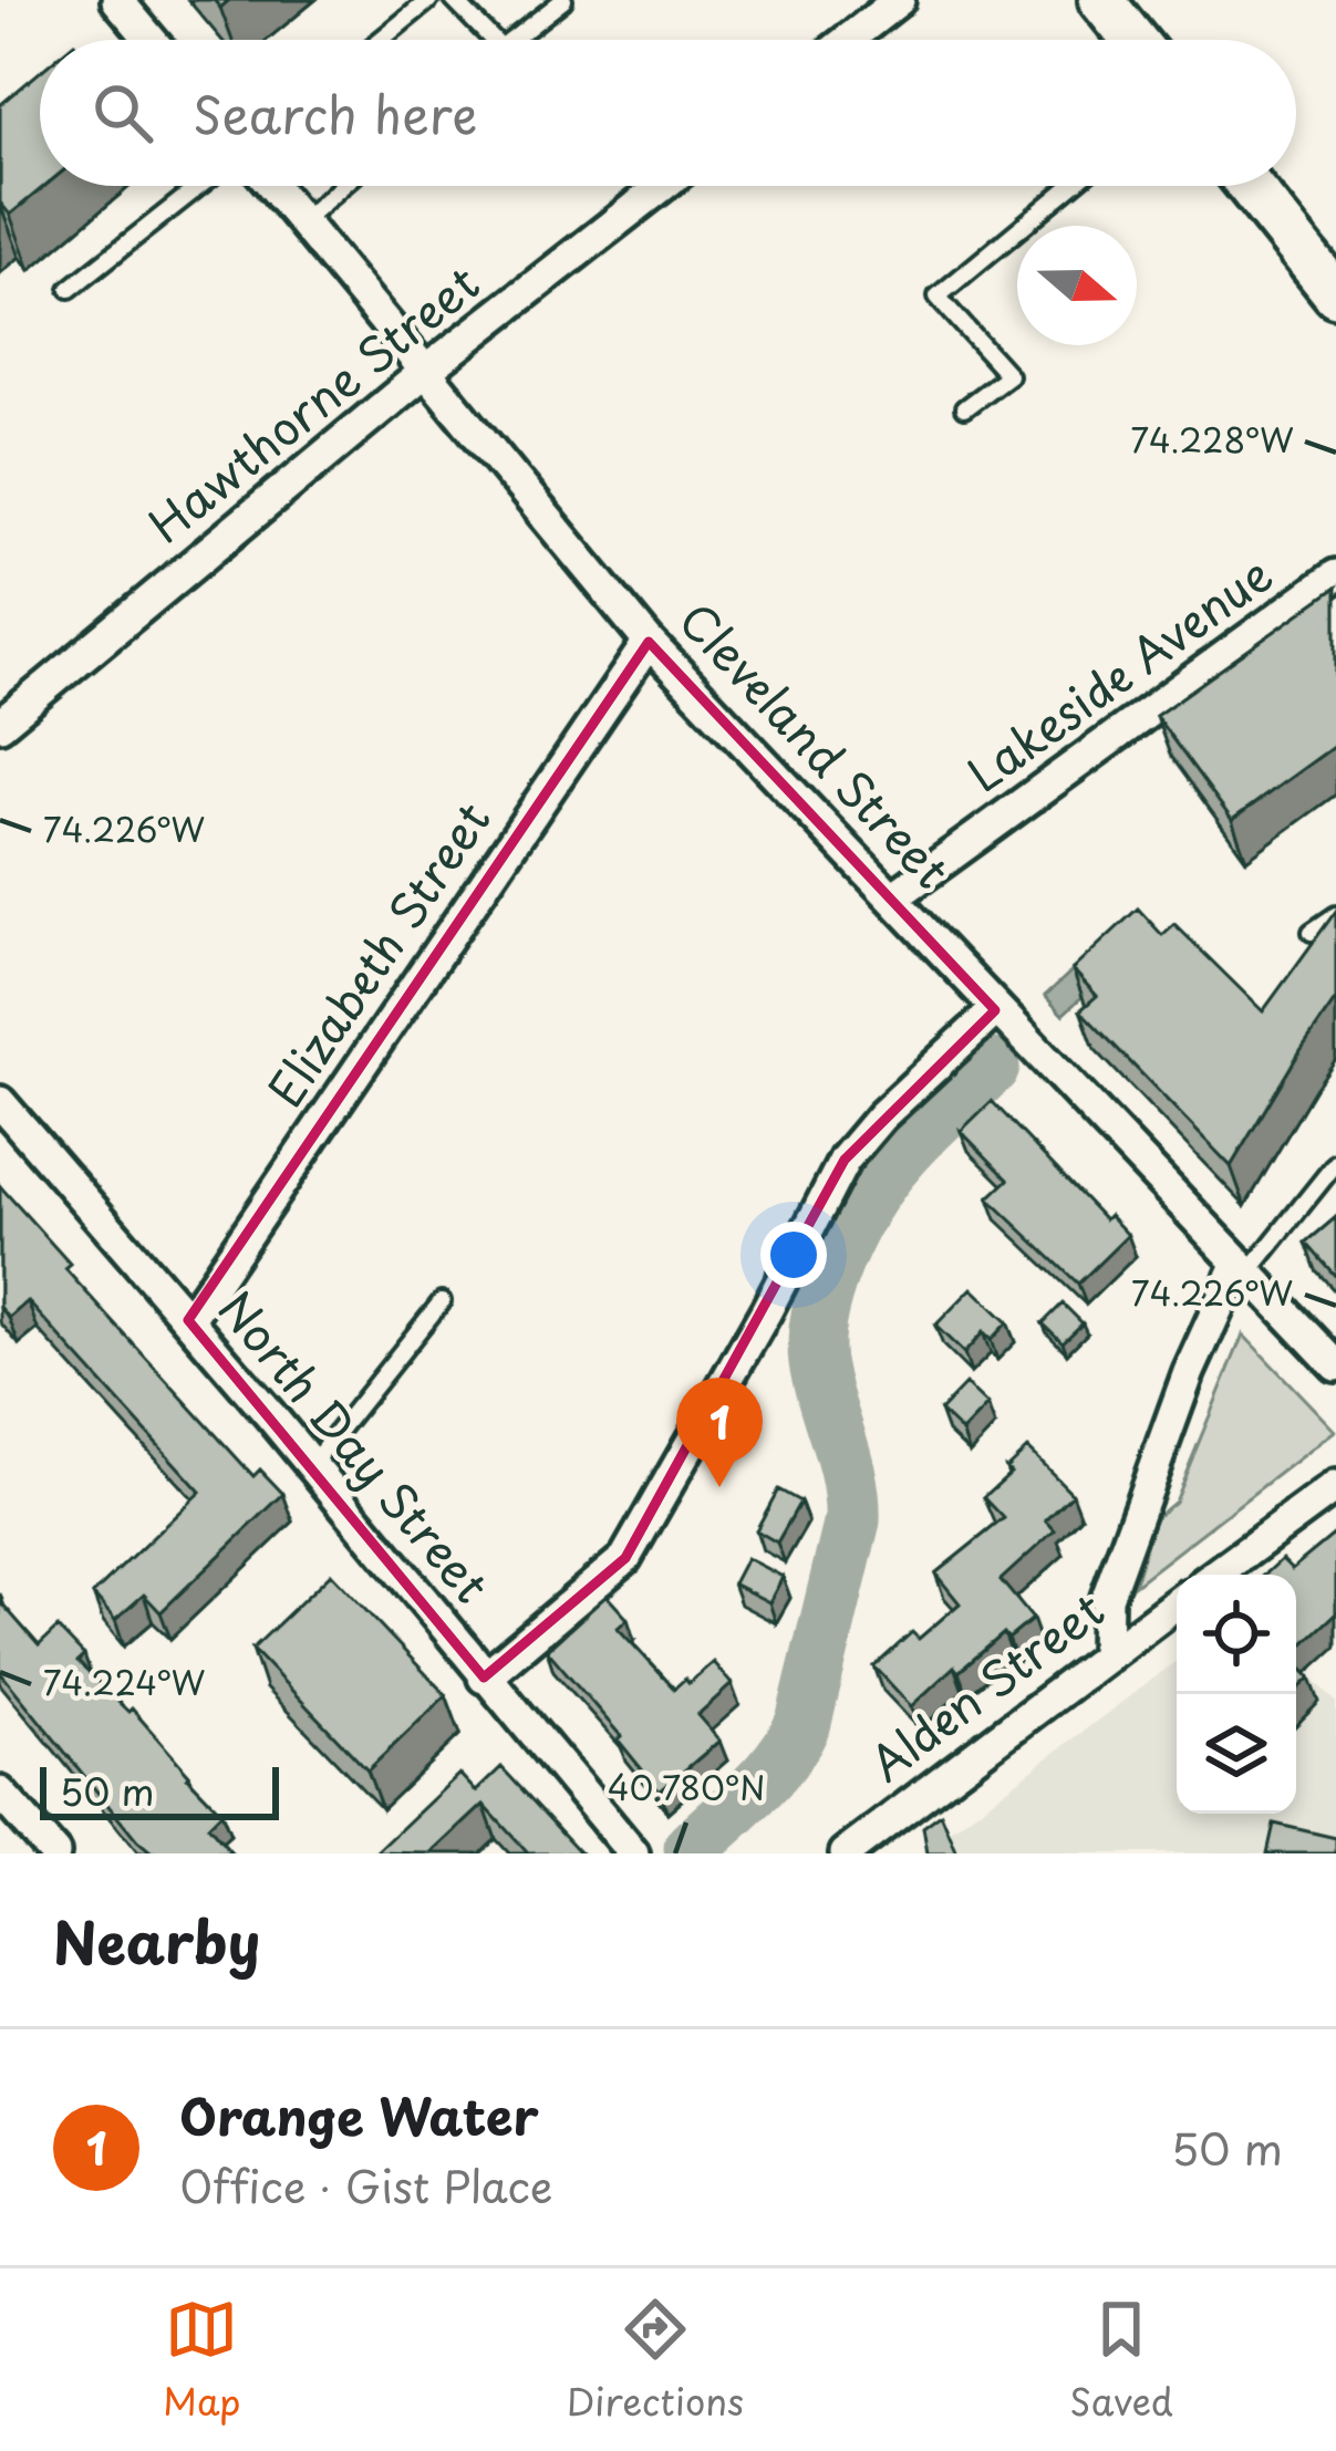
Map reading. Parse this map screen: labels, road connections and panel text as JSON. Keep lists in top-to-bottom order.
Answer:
{
  "streets": {
    "street": [
      "Hawthorne Street",
      "Lakeside Avenue",
      "Cleveland Street",
      "Elizabeth Street",
      "North Day Street",
      "Alden Street"
    ]
  },
  "crossings": [
    ["Hawthorne Street", "Cleveland Street"],
    ["Lakeside Avenue", "Cleveland Street"],
    ["Cleveland Street", "Elizabeth Street"],
    ["Elizabeth Street", "North Day Street"]
  ],
  "scale_bar": "50 m",
  "north": "right",
  "page": {
    "search": "Search here",
    "pins": "1",
    "scale": "50 m",
    "heading": "Nearby",
    "list": [
      {
        "mark": "1",
        "name": "Orange Water",
        "note": "Office · Gist Place",
        "value": "50 m"
      }
    ],
    "nav": ["Map", "Directions", "Saved"]
  },
  "coordinates": [
    "74.228°W",
    "74.226°W",
    "74.224°W",
    "40.780°N"
  ]
}
